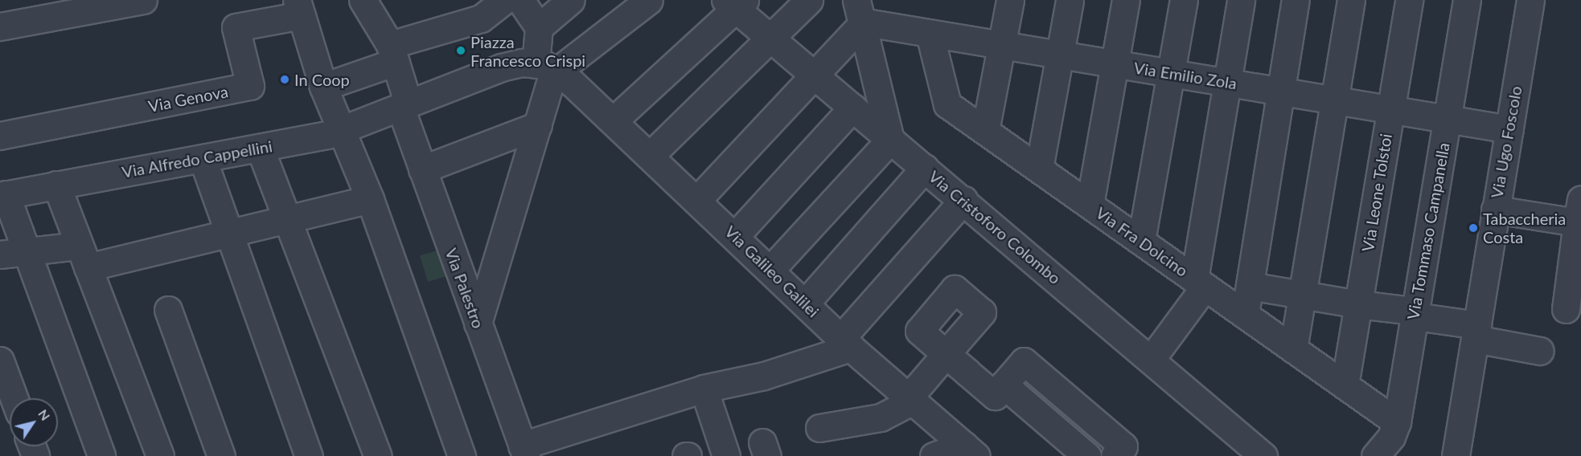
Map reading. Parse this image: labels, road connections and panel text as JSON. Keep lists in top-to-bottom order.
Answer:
{
  "streets": {
    "street": [
      "Via Emilio Zola",
      "Via Genova",
      "Via Ugo Foscolo",
      "Via Alfredo Cappellini",
      "Via Leone Tolstoi",
      "Via Cristoforo Colombo",
      "Via Tommaso Campanella",
      "Via Fra Dolcino",
      "Via Galileo Galilei",
      "Via Palestro"
    ]
  },
  "crossings": [
    ["Via Emilio Zola", "Via Ugo Foscolo"],
    ["Via Emilio Zola", "Via Leone Tolstoi"],
    ["Via Emilio Zola", "Via Tommaso Campanella"],
    ["Via Emilio Zola", "Via Fra Dolcino"],
    ["Via Alfredo Cappellini", "Via Galileo Galilei"],
    ["Via Alfredo Cappellini", "Via Palestro"],
    ["Via Leone Tolstoi", "Via Fra Dolcino"],
    ["Via Tommaso Campanella", "Via Fra Dolcino"]
  ],
  "places": ["Piazza Francesco Crispi", "In Coop", "Tabaccheria Costa"],
  "north": "top right"
}
